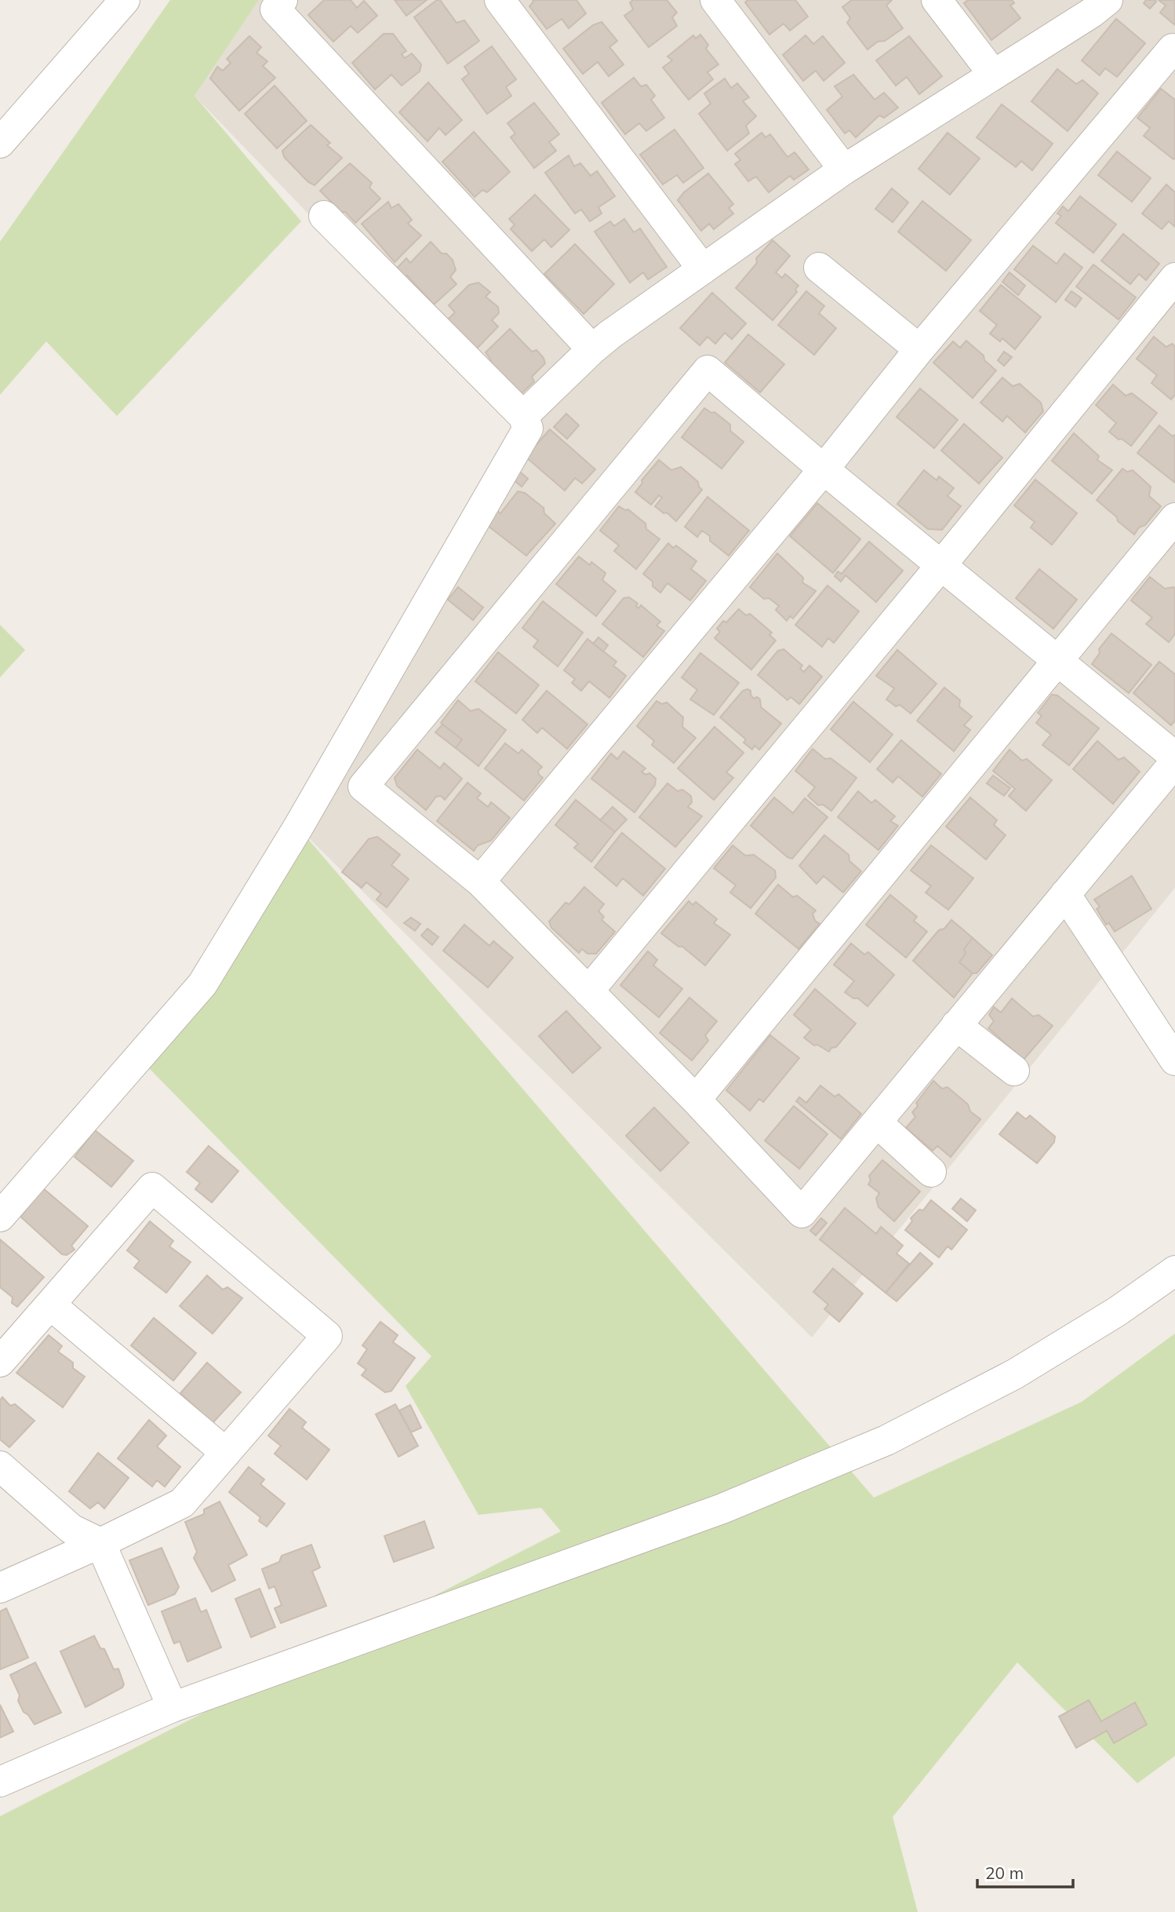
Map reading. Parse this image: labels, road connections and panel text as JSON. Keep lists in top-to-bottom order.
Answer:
{
  "scale_bar": "20 m"
}
